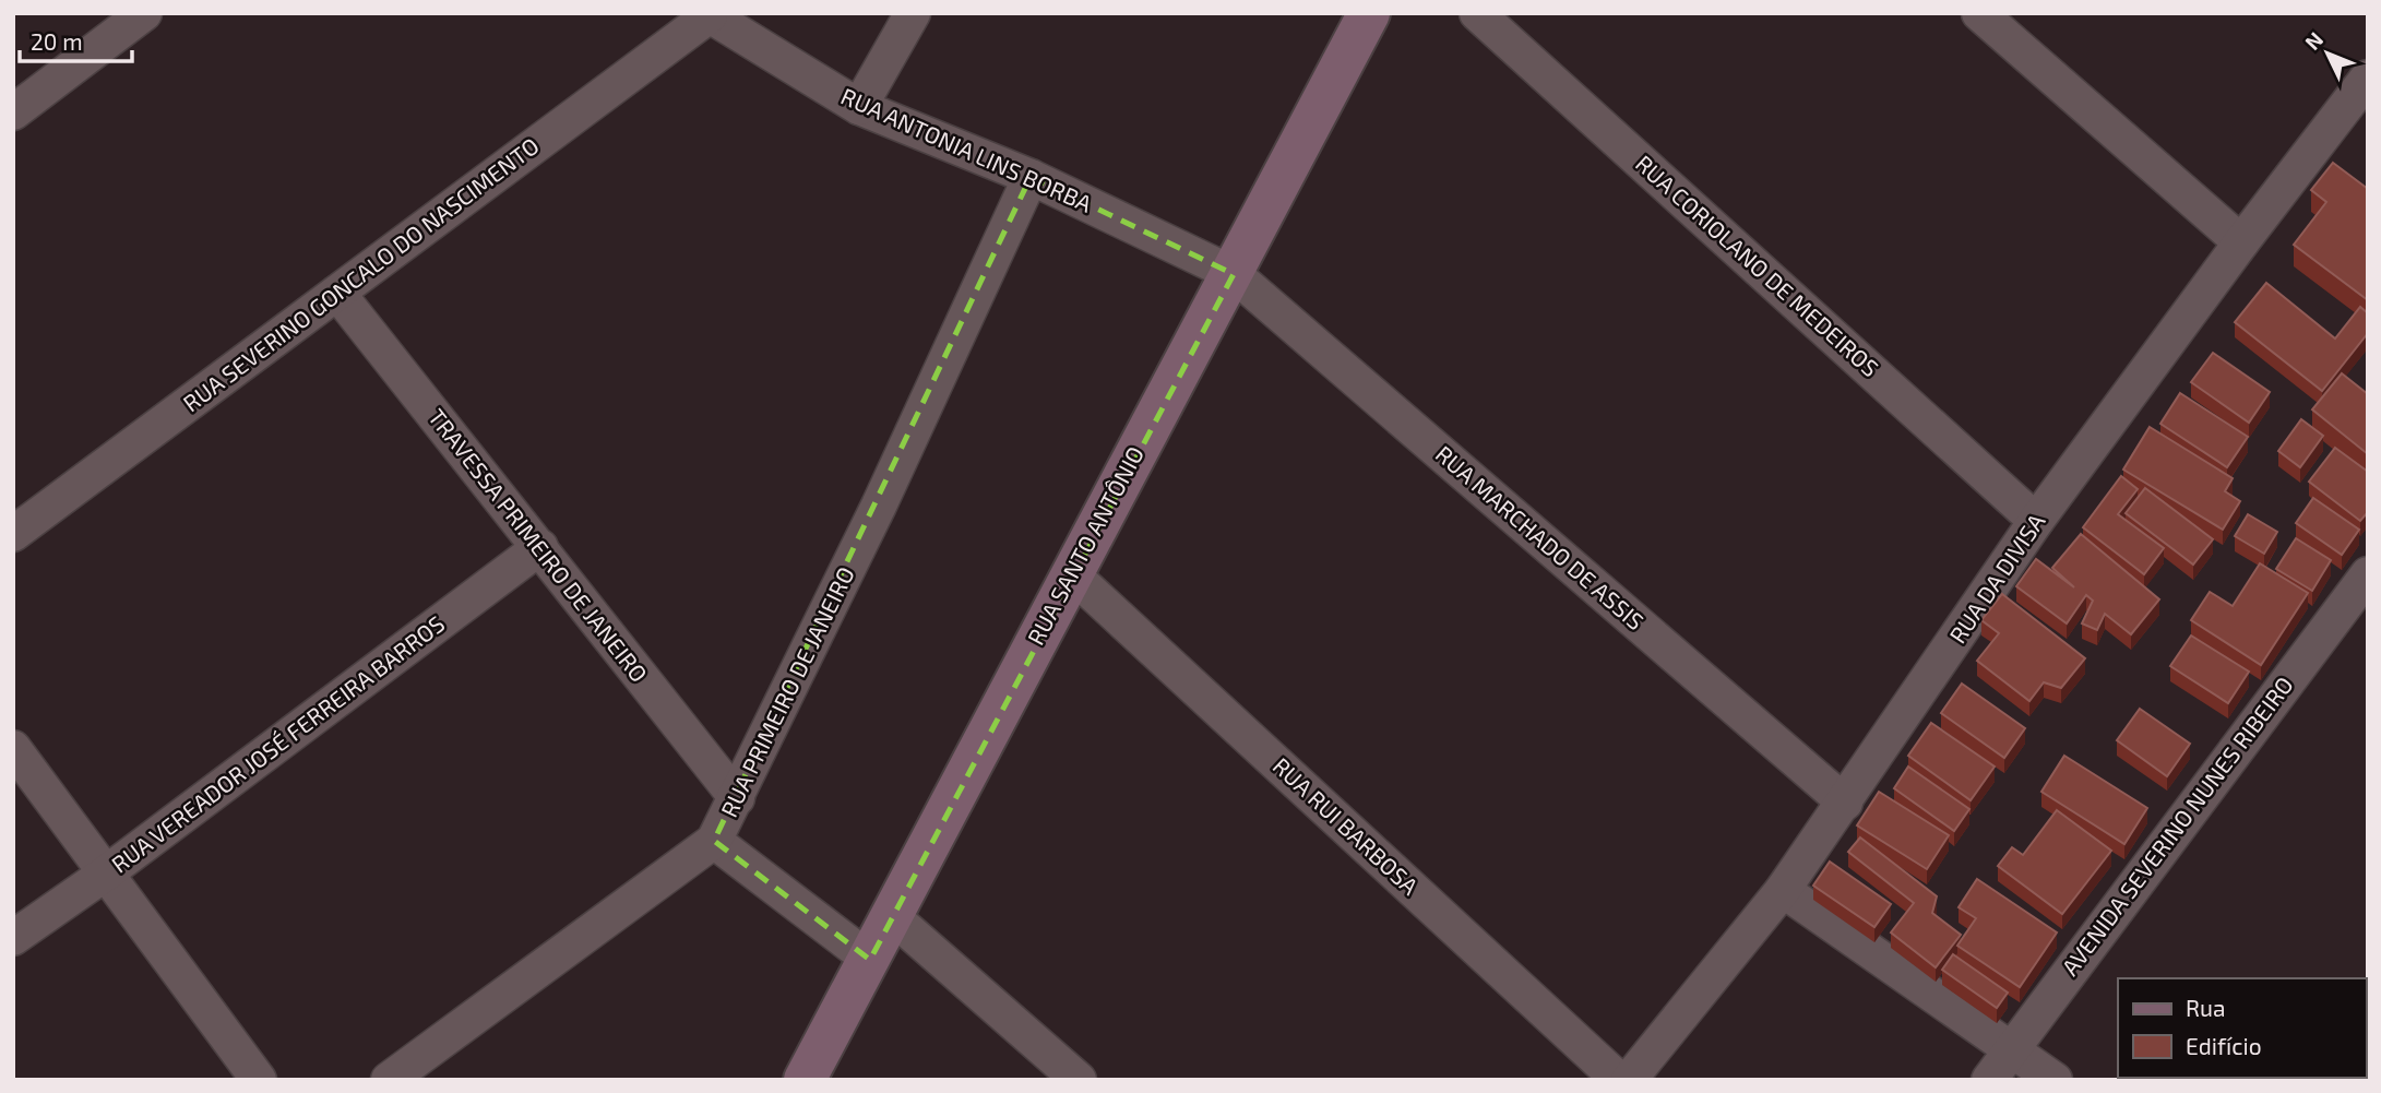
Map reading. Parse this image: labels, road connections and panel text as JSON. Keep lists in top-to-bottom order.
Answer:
{
  "streets": {
    "main road": ["RUA SANTO ANTÔNIO"],
    "street": [
      "RUA ANTONIA LINS BORBA",
      "RUA CORIOLANO DE MEDEIROS",
      "RUA SEVERINO GONCALO DO NASCIMENTO",
      "RUA MARCHADO DE ASSIS",
      "TRAVESSA PRIMEIRO DE JANEIRO",
      "RUA DA DIVISA",
      "RUA PRIMEIRO DE JANEIRO",
      "RUA VEREADOR JOSÉ FERREIRA BARROS",
      "RUA RUI BARBOSA",
      "AVENIDA SEVERINO NUNES RIBEIRO"
    ]
  },
  "crossings": [
    ["RUA ANTONIA LINS BORBA", "RUA SEVERINO GONCALO DO NASCIMENTO"],
    ["RUA ANTONIA LINS BORBA", "RUA MARCHADO DE ASSIS"],
    ["RUA ANTONIA LINS BORBA", "RUA SANTO ANTÔNIO"],
    ["RUA ANTONIA LINS BORBA", "RUA PRIMEIRO DE JANEIRO"],
    ["RUA CORIOLANO DE MEDEIROS", "RUA DA DIVISA"],
    ["RUA SEVERINO GONCALO DO NASCIMENTO", "TRAVESSA PRIMEIRO DE JANEIRO"],
    ["RUA MARCHADO DE ASSIS", "RUA SANTO ANTÔNIO"],
    ["RUA MARCHADO DE ASSIS", "RUA DA DIVISA"],
    ["TRAVESSA PRIMEIRO DE JANEIRO", "RUA PRIMEIRO DE JANEIRO"],
    ["TRAVESSA PRIMEIRO DE JANEIRO", "RUA VEREADOR JOSÉ FERREIRA BARROS"],
    ["RUA SANTO ANTÔNIO", "RUA RUI BARBOSA"]
  ],
  "legend": ["Rua", "Edifício"],
  "scale_bar": "20 m",
  "north": "top left"
}
